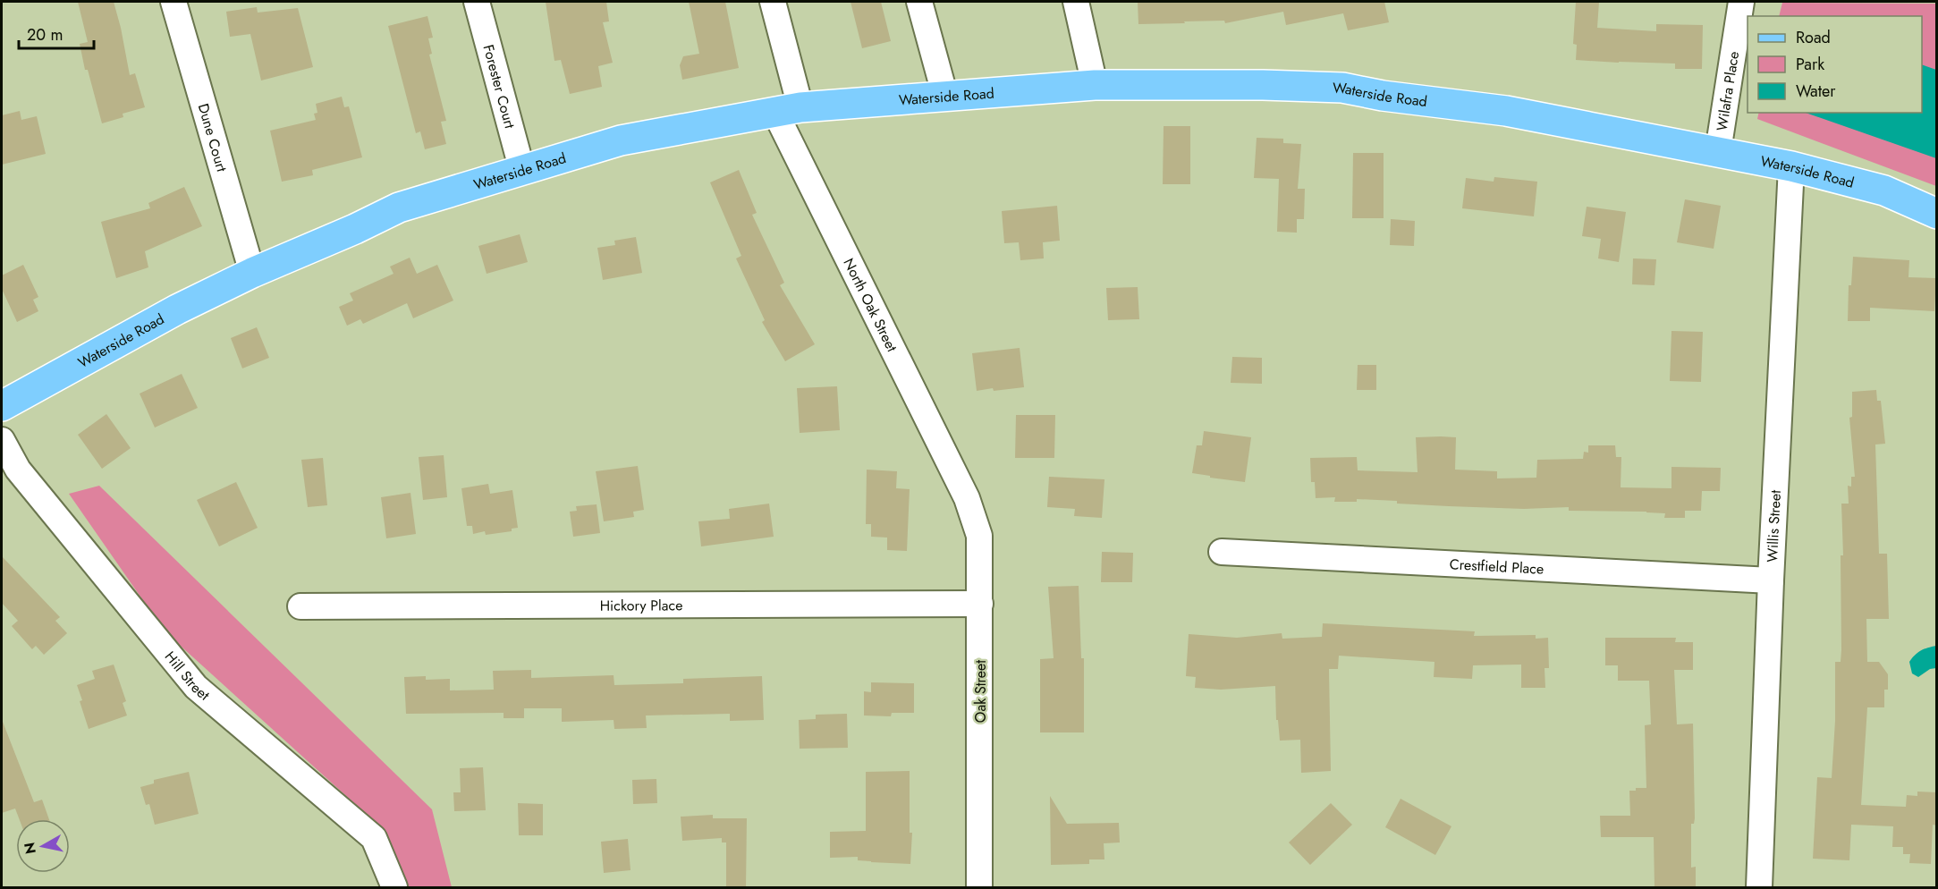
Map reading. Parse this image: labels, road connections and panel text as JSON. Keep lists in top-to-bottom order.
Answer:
{
  "streets": {
    "main road": ["Waterside Road"],
    "street": [
      "Forester Court",
      "Wilafra Place",
      "Dune Court",
      "North Oak Street",
      "Willis Street",
      "Crestfield Place",
      "Hickory Place",
      "Hill Street",
      "Oak Street"
    ]
  },
  "crossings": [
    ["Forester Court", "Waterside Road"],
    ["Wilafra Place", "Waterside Road"],
    ["Waterside Road", "Dune Court"],
    ["Waterside Road", "North Oak Street"],
    ["Waterside Road", "Willis Street"],
    ["North Oak Street", "Oak Street"],
    ["Willis Street", "Crestfield Place"],
    ["Hickory Place", "Oak Street"]
  ],
  "legend": ["Road", "Park", "Water"],
  "scale_bar": "20 m",
  "north": "left"
}
